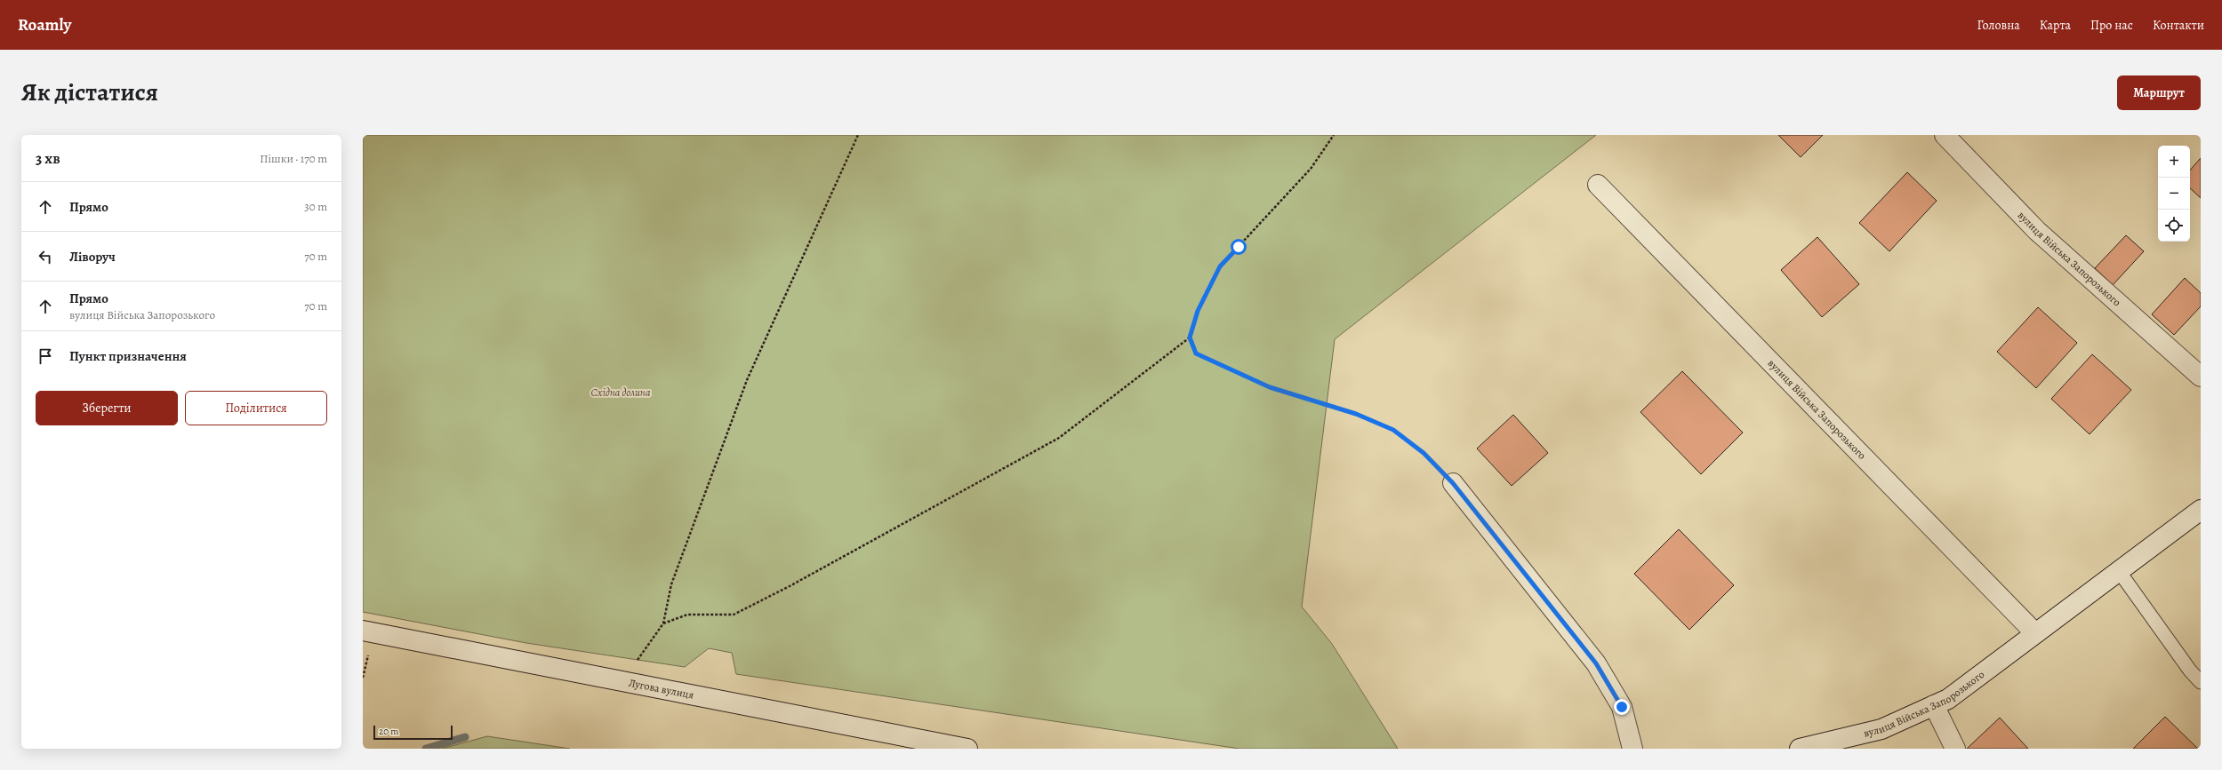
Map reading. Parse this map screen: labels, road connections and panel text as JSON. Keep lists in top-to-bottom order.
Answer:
{
  "streets": {
    "street": ["вулиця Війська Запорозького", "Лугова вулиця"]
  },
  "parks": ["Східна долина"],
  "scale_bar": "20 m",
  "page": {
    "header": "Roamly",
    "nav": [
      "Головна",
      "Карта",
      "Про нас",
      "Контакти"
    ],
    "title": "Як дістатися",
    "buttons": [
      "Маршрут",
      ["Зберегти", "Поділитися"]
    ],
    "heading": ["3 хв", "Пішки · 170 m"],
    "map_buttons": ["+", "−"],
    "list": [
      ["Прямо", "30 m"],
      ["Ліворуч", "70 m"],
      ["Прямо", "вулиця Війська Запорозького", "70 m"],
      "Пункт призначення"
    ],
    "scale": "20 m"
  }
}
